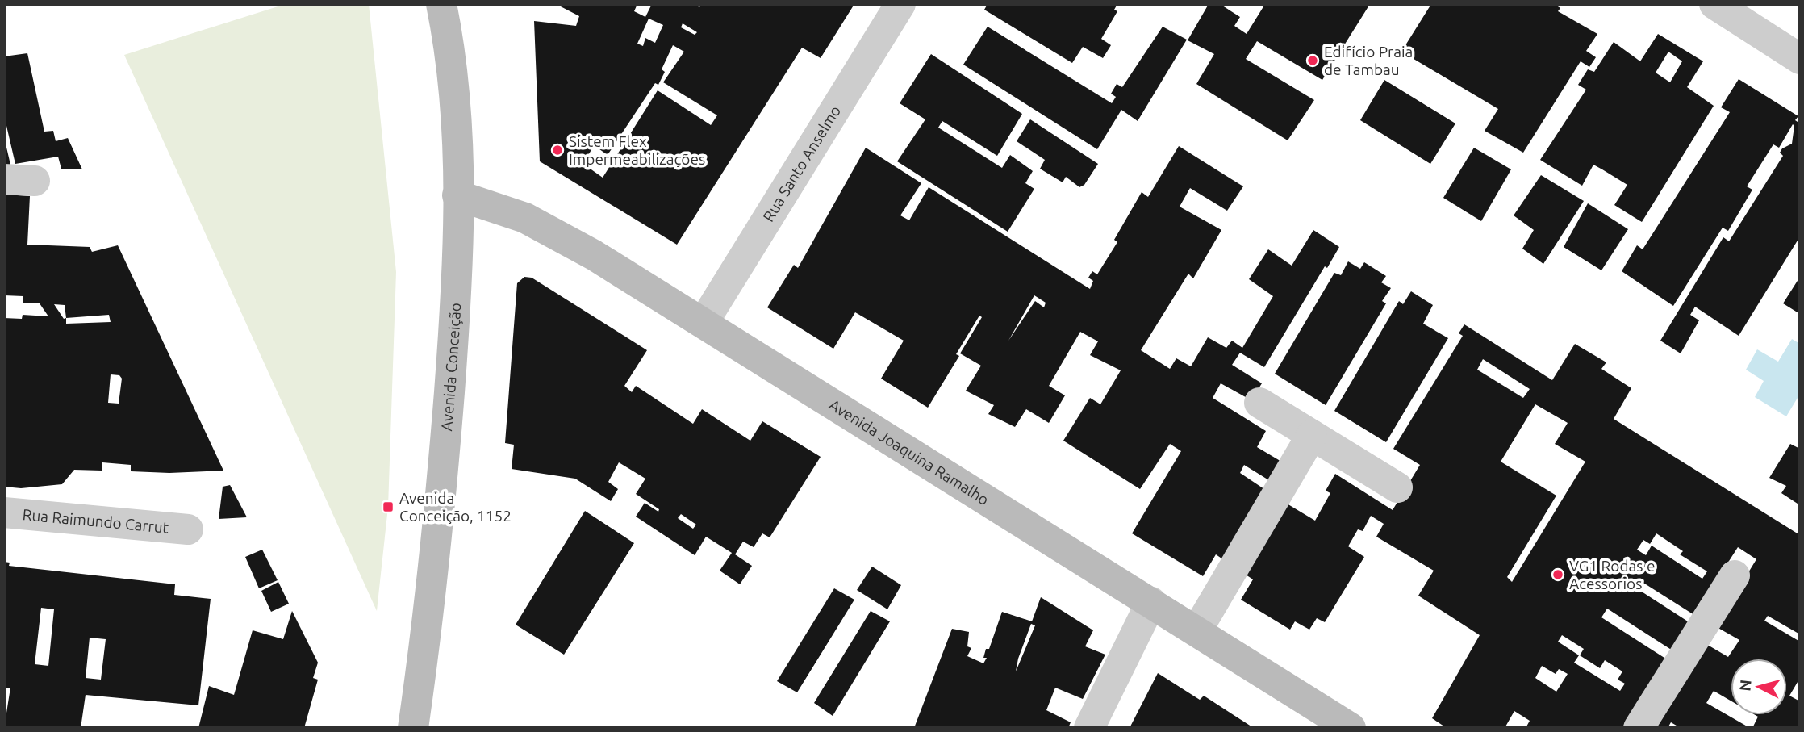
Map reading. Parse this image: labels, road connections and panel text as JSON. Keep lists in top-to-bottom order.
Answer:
{
  "streets": {
    "main road": ["Avenida Conceição", "Avenida Joaquina Ramalho"],
    "street": ["Rua Santo Anselmo", "Rua Raimundo Carrut"]
  },
  "crossings": [
    ["Rua Santo Anselmo", "Avenida Joaquina Ramalho"],
    ["Avenida Conceição", "Avenida Joaquina Ramalho"]
  ],
  "places": {
    "other": ["Edifício Praia de Tambau", "Sistem Flex Impermeabilizações", "VG1 Rodas e Acessorios"],
    "transit": ["Avenida Conceição, 1152"]
  },
  "north": "left"
}
